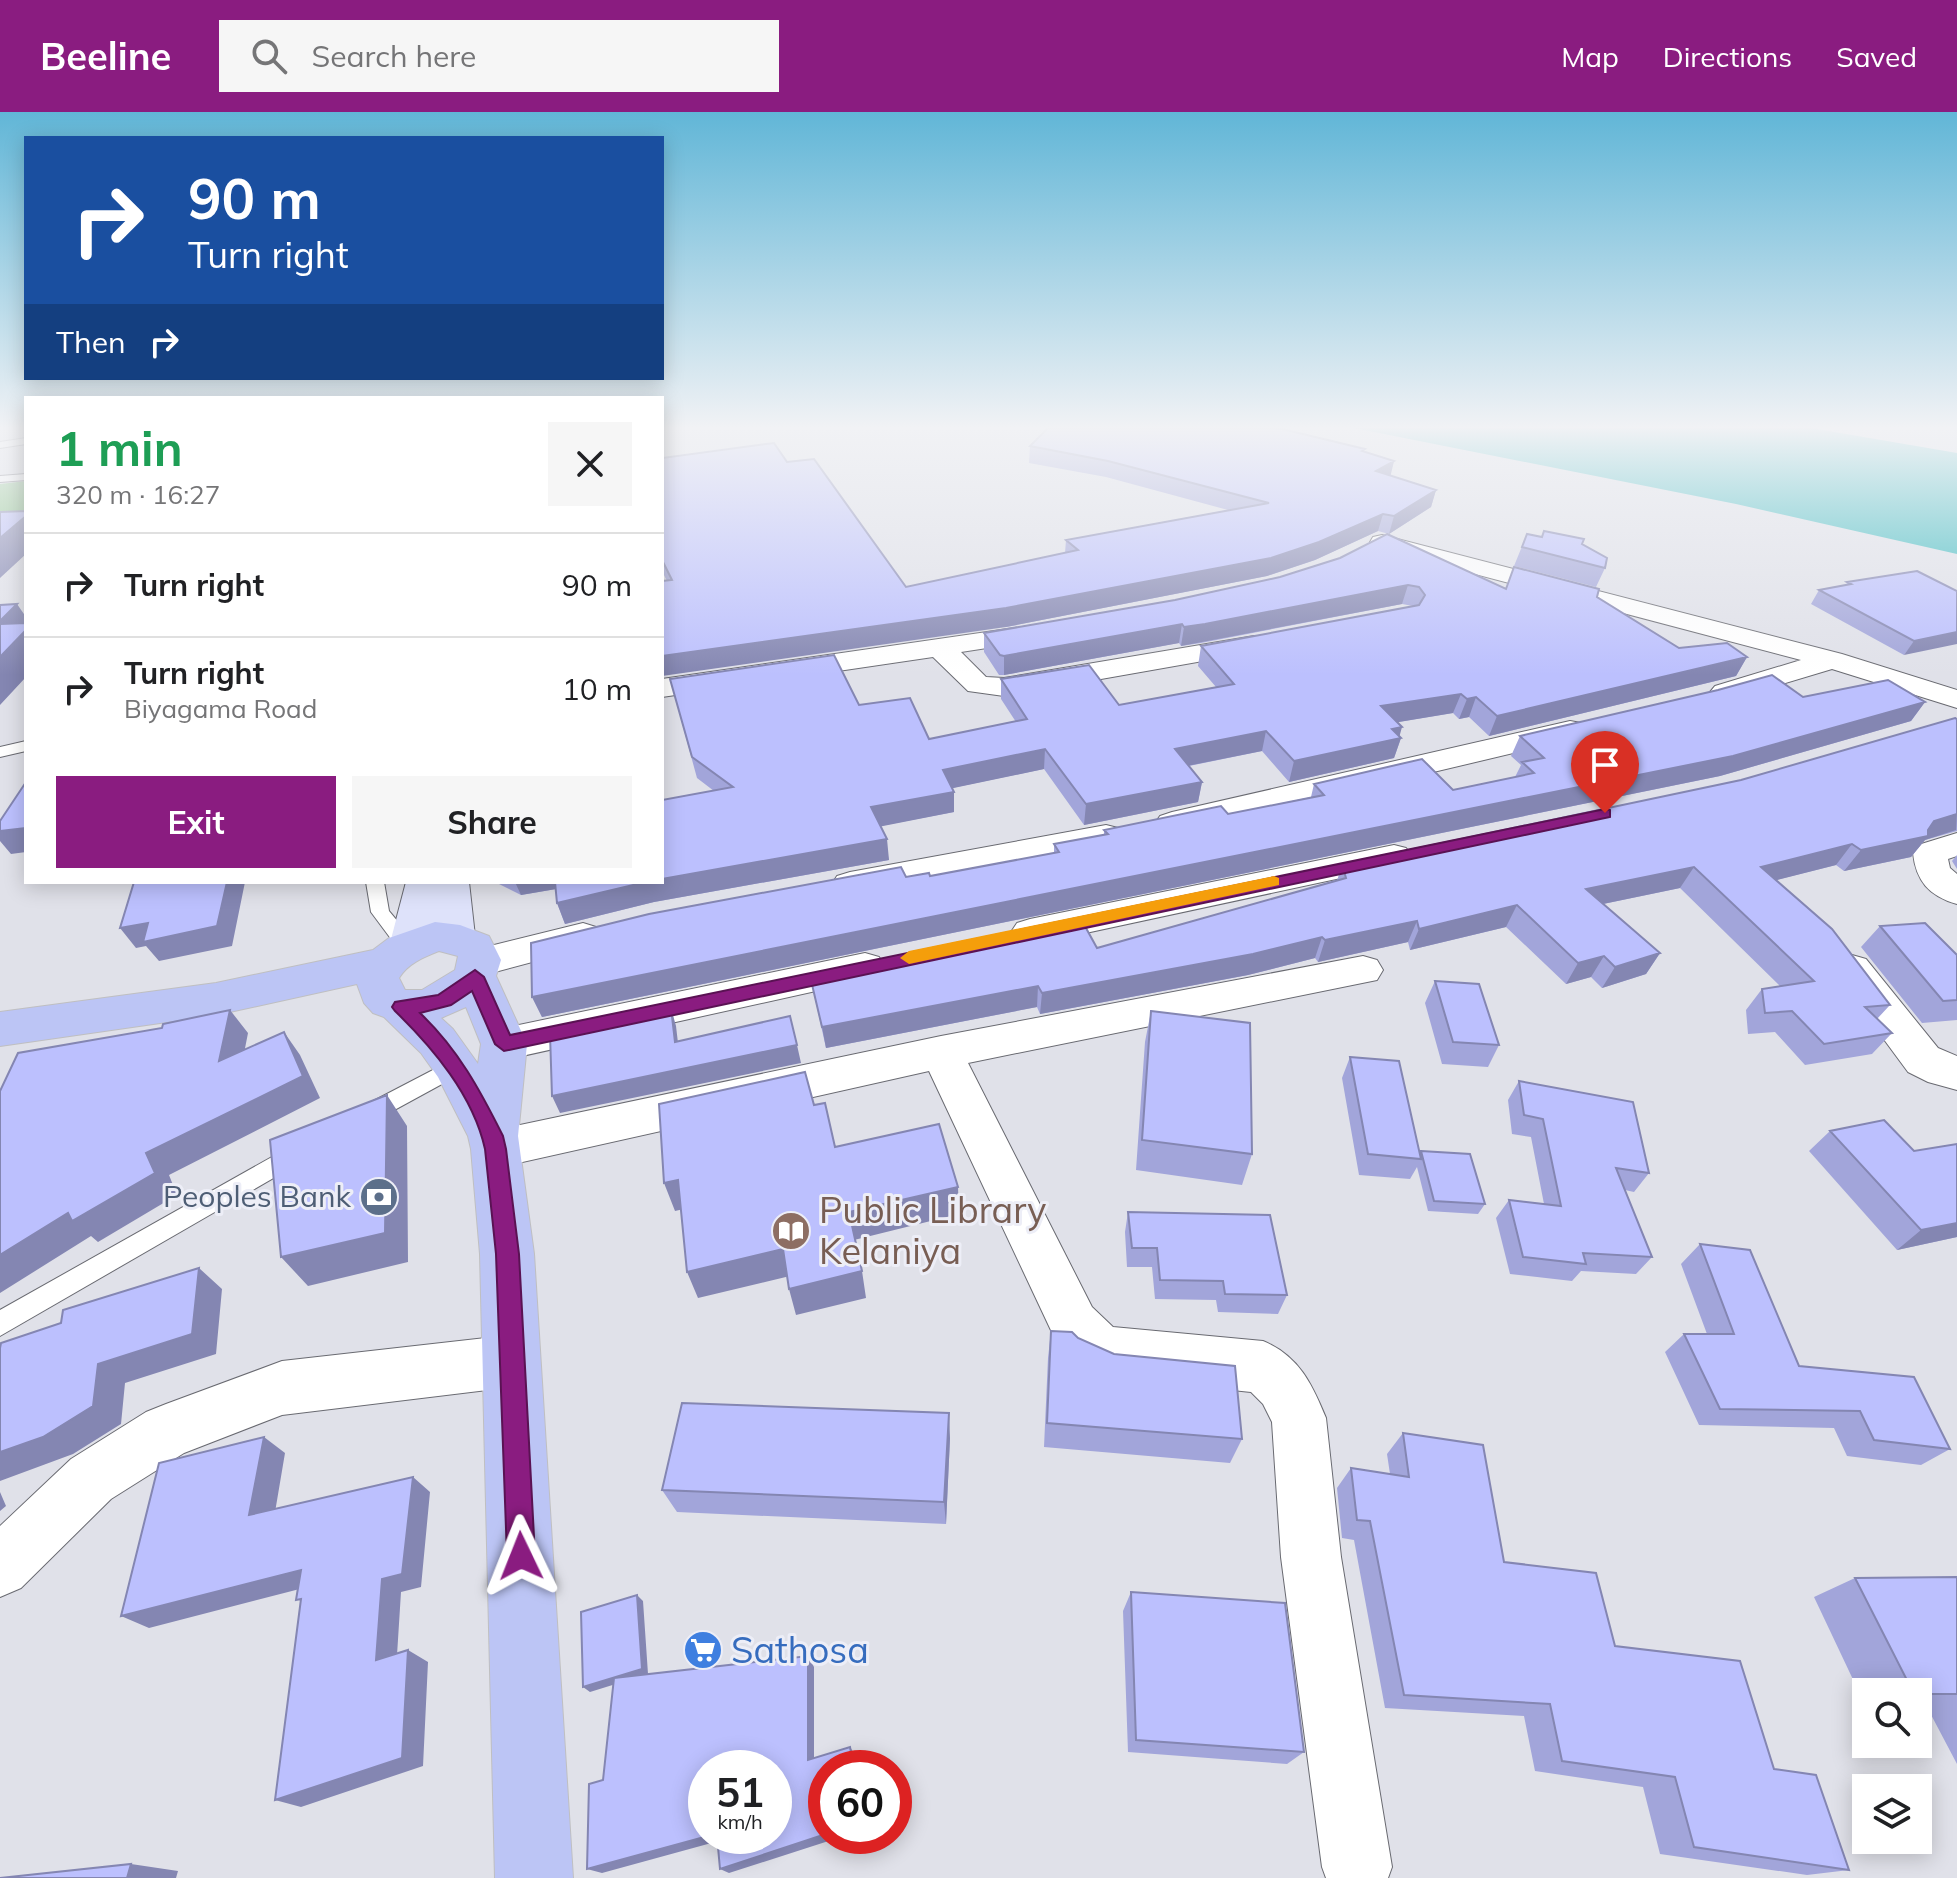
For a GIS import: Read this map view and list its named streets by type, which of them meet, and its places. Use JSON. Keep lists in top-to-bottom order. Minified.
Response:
{"places":{"bank":["Peoples Bank"],"library":["Public Library Kelaniya"],"supermarket":["Sathosa"]},"page":{"header":"Beeline","search":"Search here","nav":["Map","Directions","Saved"],"turn":["90 m","Turn right"],"then":"Then","heading":["1 min","320 m · 16:27"],"list":[{"name":"Turn right","value":"90 m"},{"name":"Turn right","note":"Biyagama Road","value":"10 m"}],"buttons":["Exit","Share"],"speed":"51 km/h","limit":"60"}}
